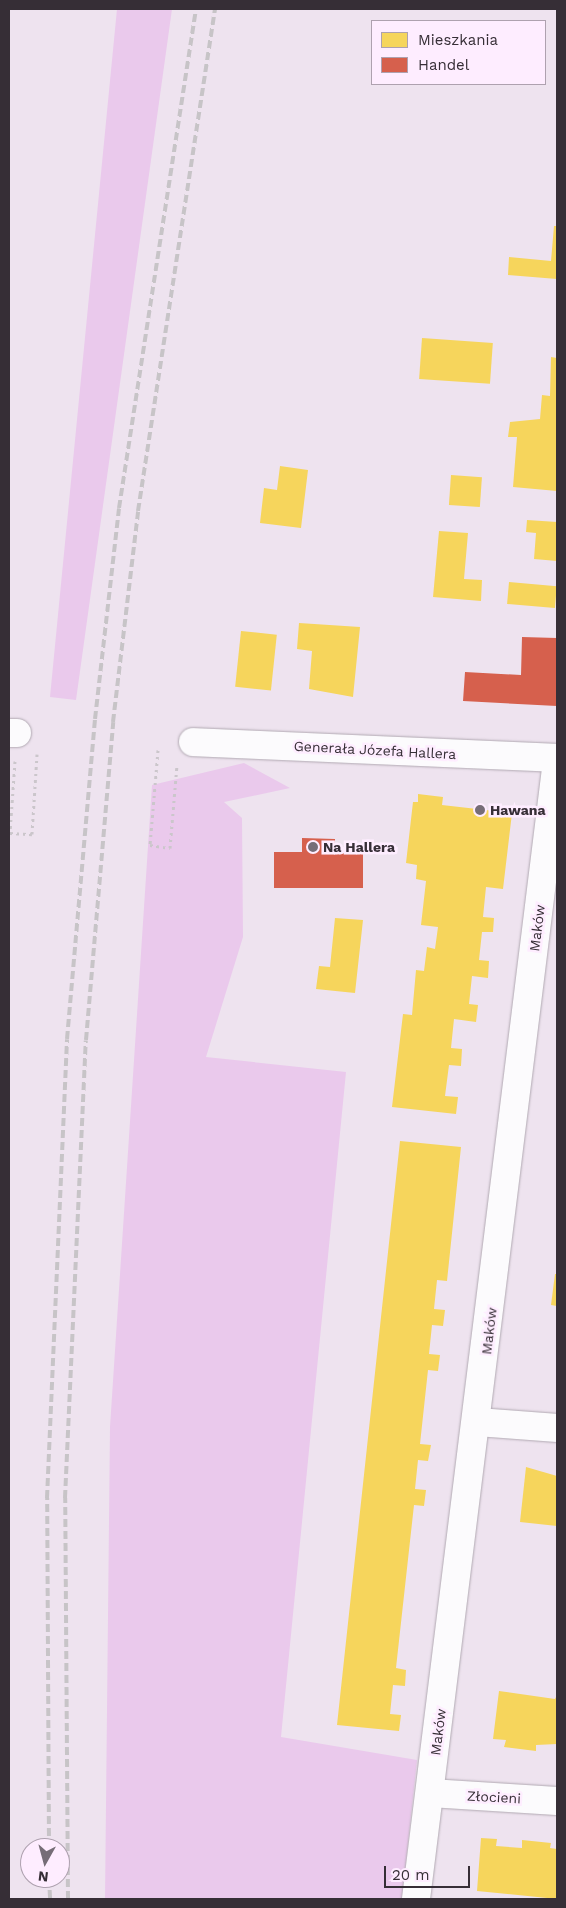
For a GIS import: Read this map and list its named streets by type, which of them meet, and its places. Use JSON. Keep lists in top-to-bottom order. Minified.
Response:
{"streets":{"street":["Generała Józefa Hallera","Maków","Złocieni"]},"crossings":[["Generała Józefa Hallera","Maków"],["Maków","Złocieni"]],"places":["Hawana","Na Hallera"],"legend":["Mieszkania","Handel"],"scale_bar":"20 m","north":"bottom"}
